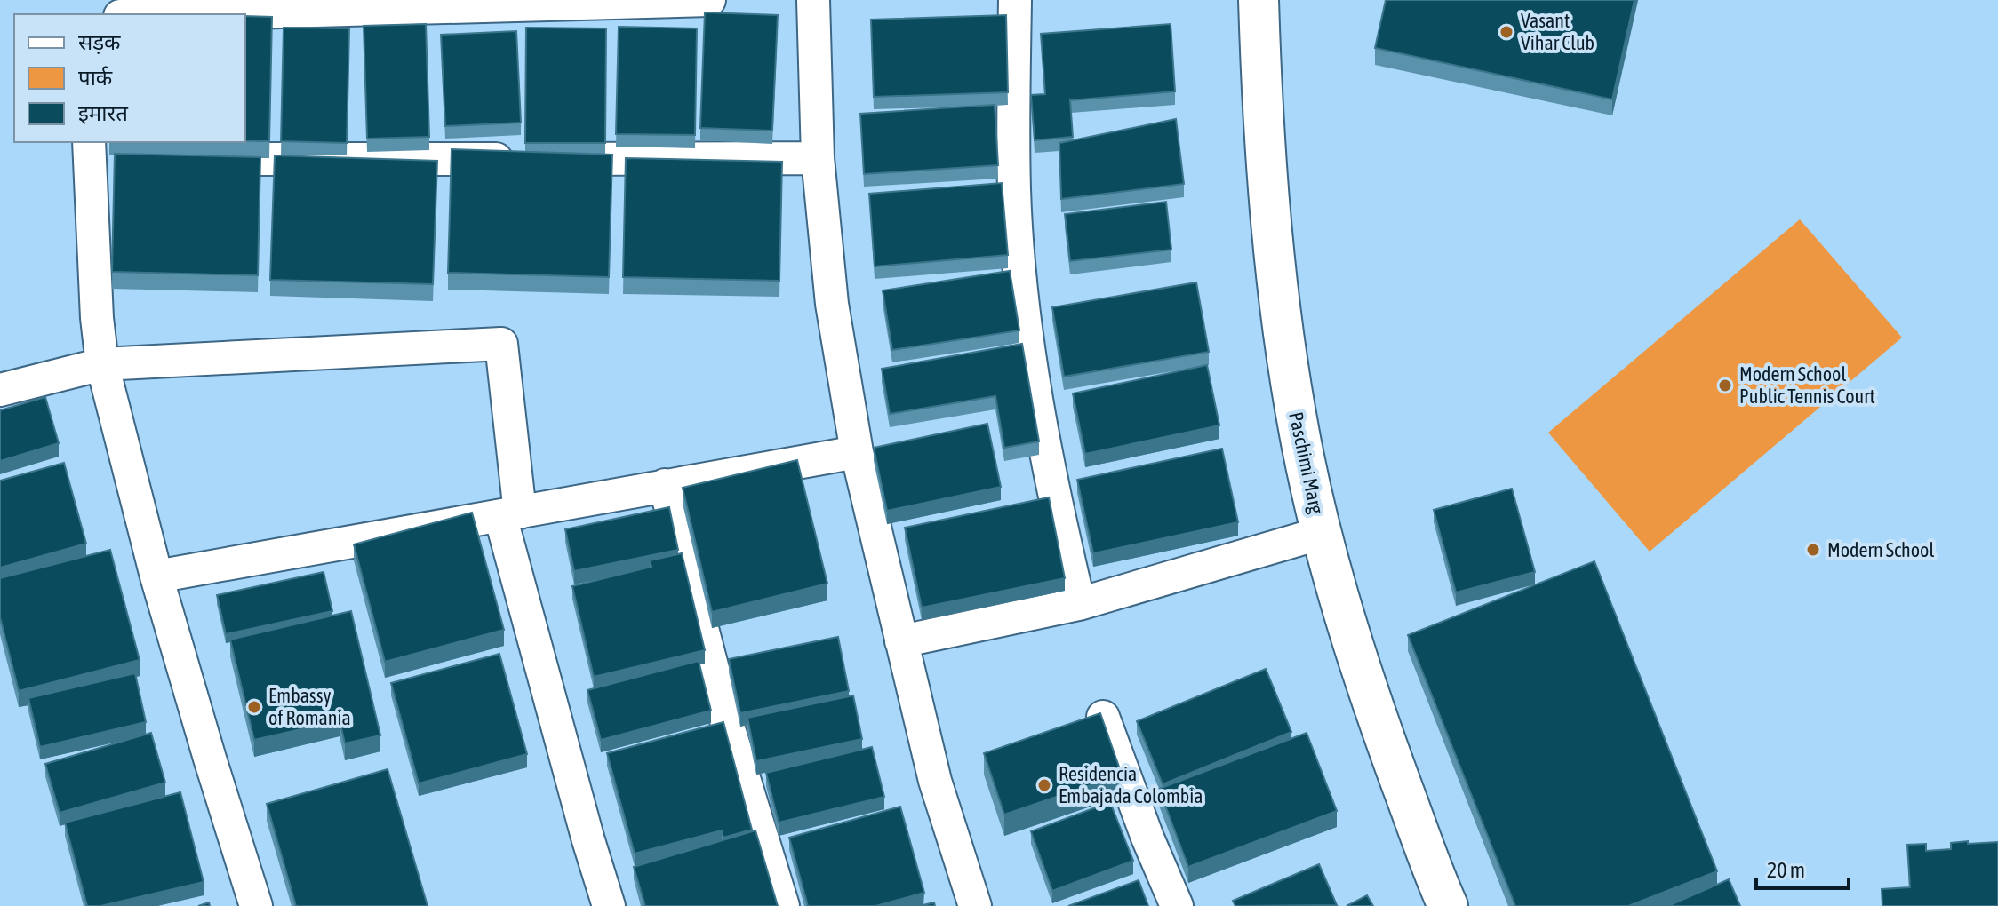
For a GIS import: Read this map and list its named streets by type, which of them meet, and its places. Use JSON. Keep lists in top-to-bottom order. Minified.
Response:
{"streets":{"main road":["Paschimi Marg"]},"places":["Vasant Vihar Club","Modern School Public Tennis Court","Modern School","Embassy of Romania","Residencia Embajada Colombia"],"legend":["सड़क","पार्क","इमारत"],"scale_bar":"20 m"}
